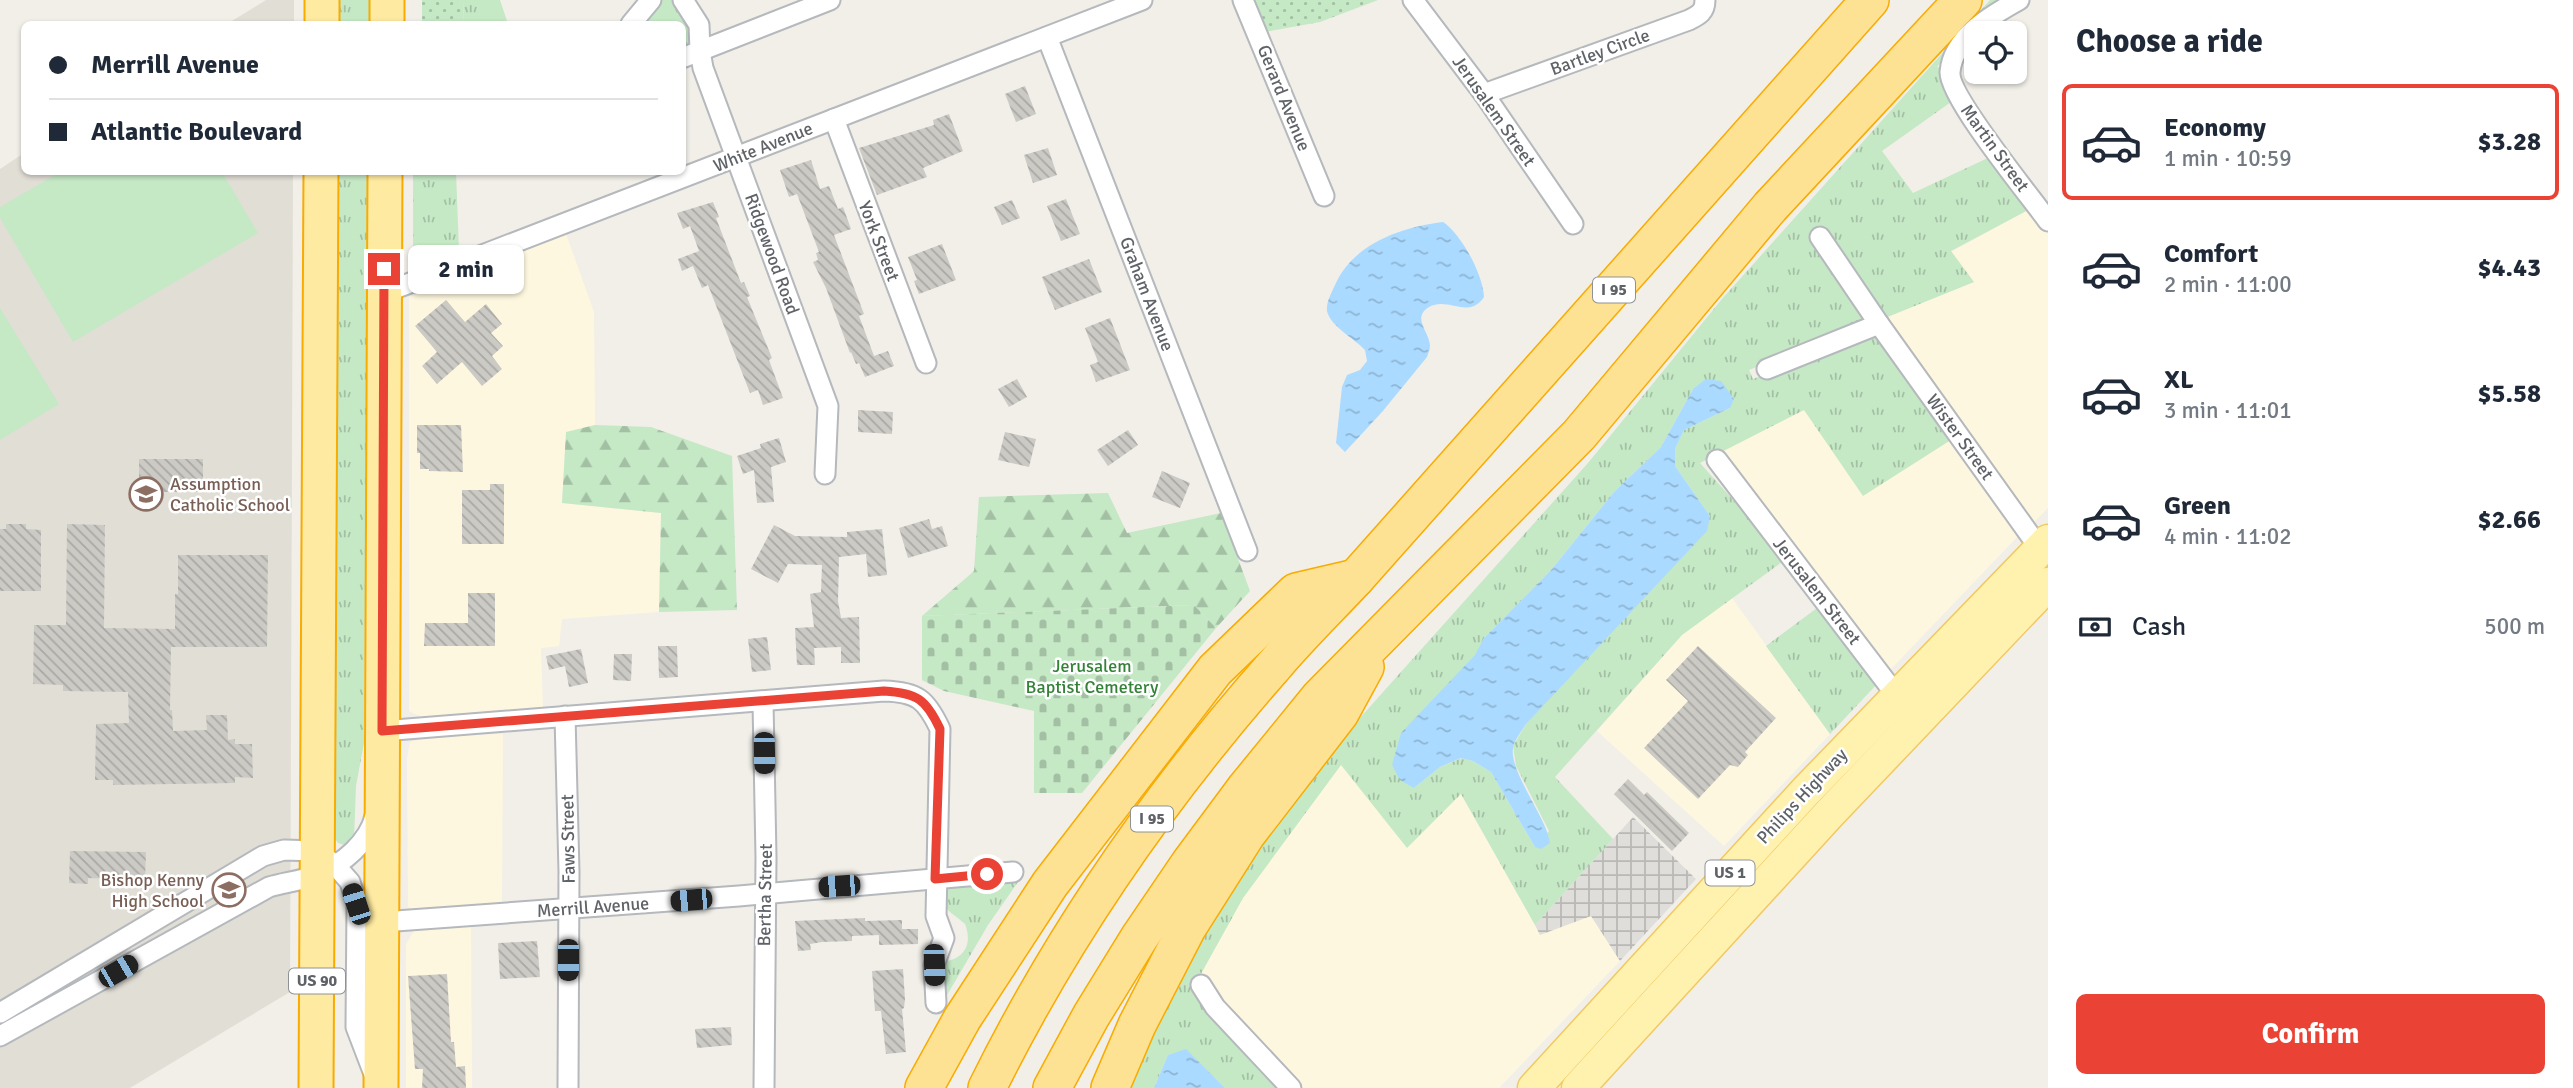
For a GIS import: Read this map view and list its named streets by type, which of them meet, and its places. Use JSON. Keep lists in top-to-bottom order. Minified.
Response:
{"streets":{"highway":["I 95","US 90"],"main road":["Philips Highway","US 1"],"street":["Bartley Circle","Gerard Avenue","Jerusalem Street","White Avenue","Martin Street","York Street","Ridgewood Road","Graham Avenue","Wister Street","Faws Street","Bertha Street","Merrill Avenue"]},"crossings":[["Bartley Circle","Jerusalem Street"],["Jerusalem Street","Philips Highway"],["White Avenue","York Street"],["White Avenue","Ridgewood Road"],["White Avenue","Graham Avenue"],["Wister Street","Philips Highway"],["Faws Street","Merrill Avenue"],["Bertha Street","Merrill Avenue"]],"parks":["Jerusalem Baptist Cemetery"],"places":{"school or university":["Assumption Catholic School","Bishop Kenny High School"]},"page":{"heading":"Choose a ride","banner":["Merrill Avenue","Atlantic Boulevard"],"list":[{"name":"Economy","note":"1 min · 10:59","value":"$3.28"},{"name":"Comfort","note":"2 min · 11:00","value":"$4.43"},{"name":"XL","note":"3 min · 11:01","value":"$5.58"},{"name":"Green","note":"4 min · 11:02","value":"$2.66"}],"bubble":"2 min","pay":["Cash","500 m"],"buttons":"Confirm"}}
